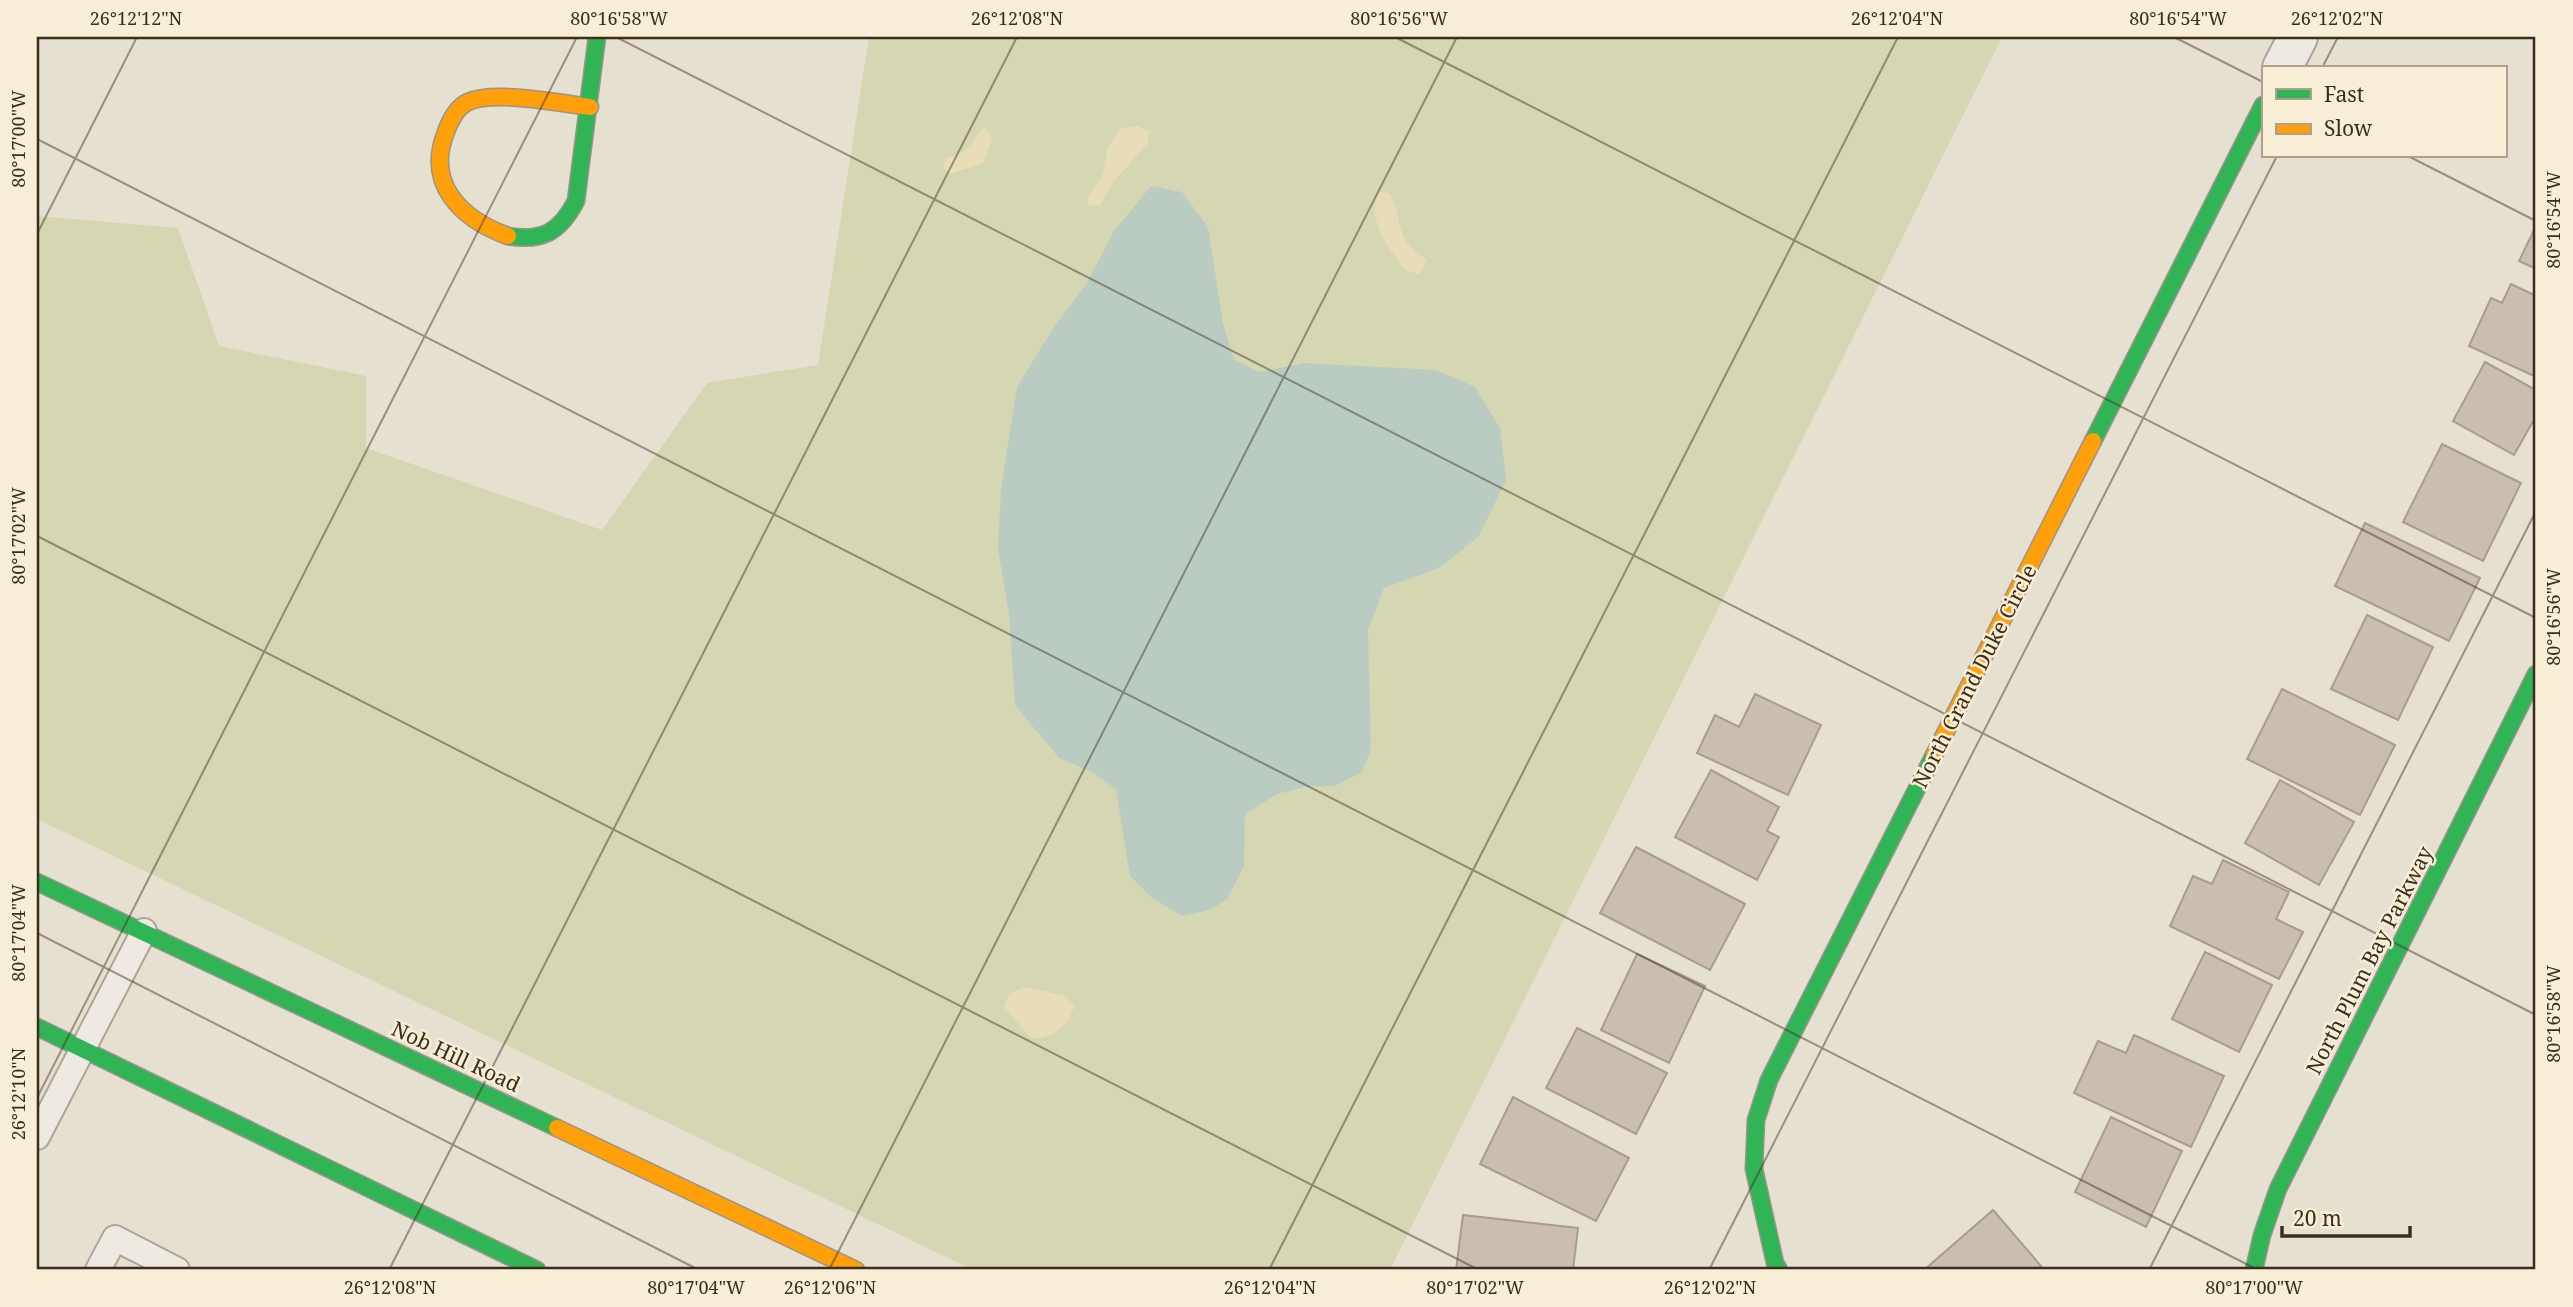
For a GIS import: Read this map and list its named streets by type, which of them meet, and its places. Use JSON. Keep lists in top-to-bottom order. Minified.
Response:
{"streets":{"street":["North Grand Duke Circle","North Plum Bay Parkway","Nob Hill Road"]},"legend":["Fast","Slow"],"scale_bar":"20 m","coordinates":["26°12'12\"N","80°16'58\"W","26°12'08\"N","80°16'56\"W","26°12'04\"N","80°16'54\"W","26°12'02\"N","80°17'00\"W","80°17'02\"W","80°17'04\"W","26°12'10\"N","26°12'06\"N"]}
